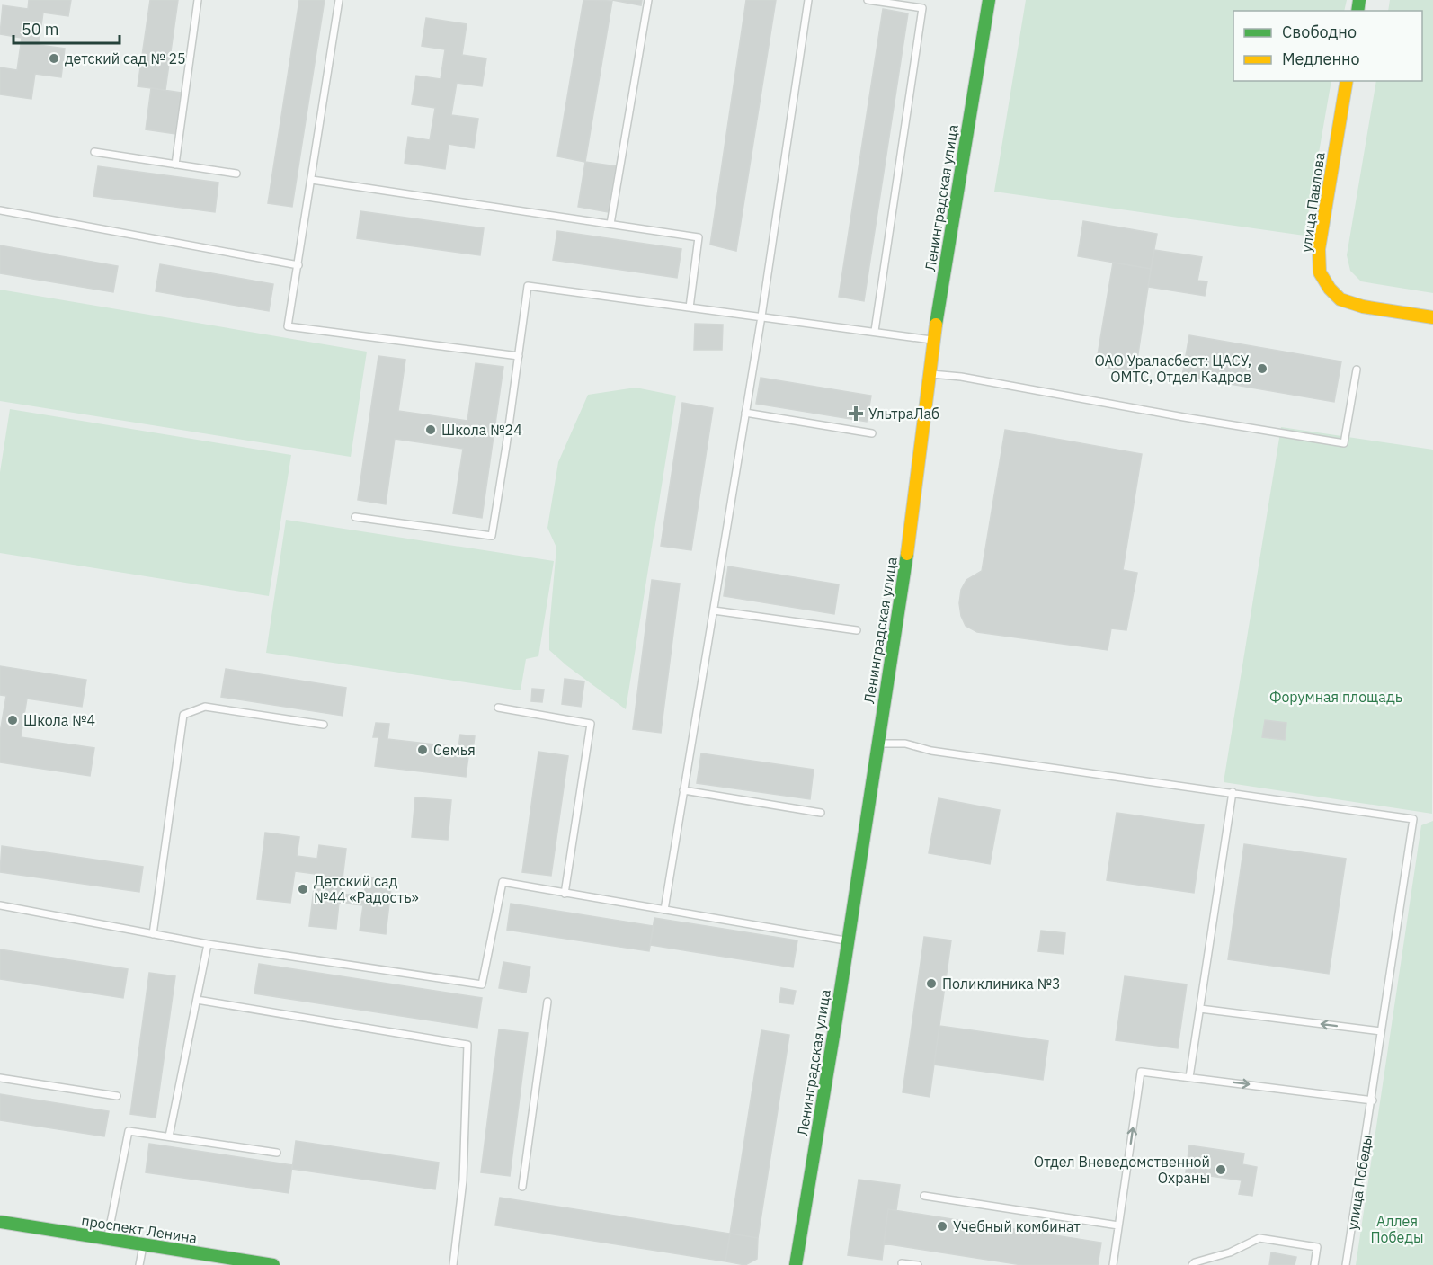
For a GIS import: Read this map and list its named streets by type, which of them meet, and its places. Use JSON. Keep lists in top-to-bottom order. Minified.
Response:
{"streets":{"street":["Ленинградская улица","улица Павлова","проспект Ленина"],"lane":["улица Победы"]},"parks":["Форумная площадь","Аллея Победы"],"places":{"other":["детский сад № 25","ОАО Ураласбест: ЦАСУ, ОМТС, Отдел Кадров","Школа №24","Школа №4","Семья","Детский сад №44 «Радость»","Поликлиника №3","Отдел Вневедомственной Охраны","Учебный комбинат"],"health":["УльтраЛаб"]},"legend":["Свободно","Медленно"],"scale_bar":"50 m"}
